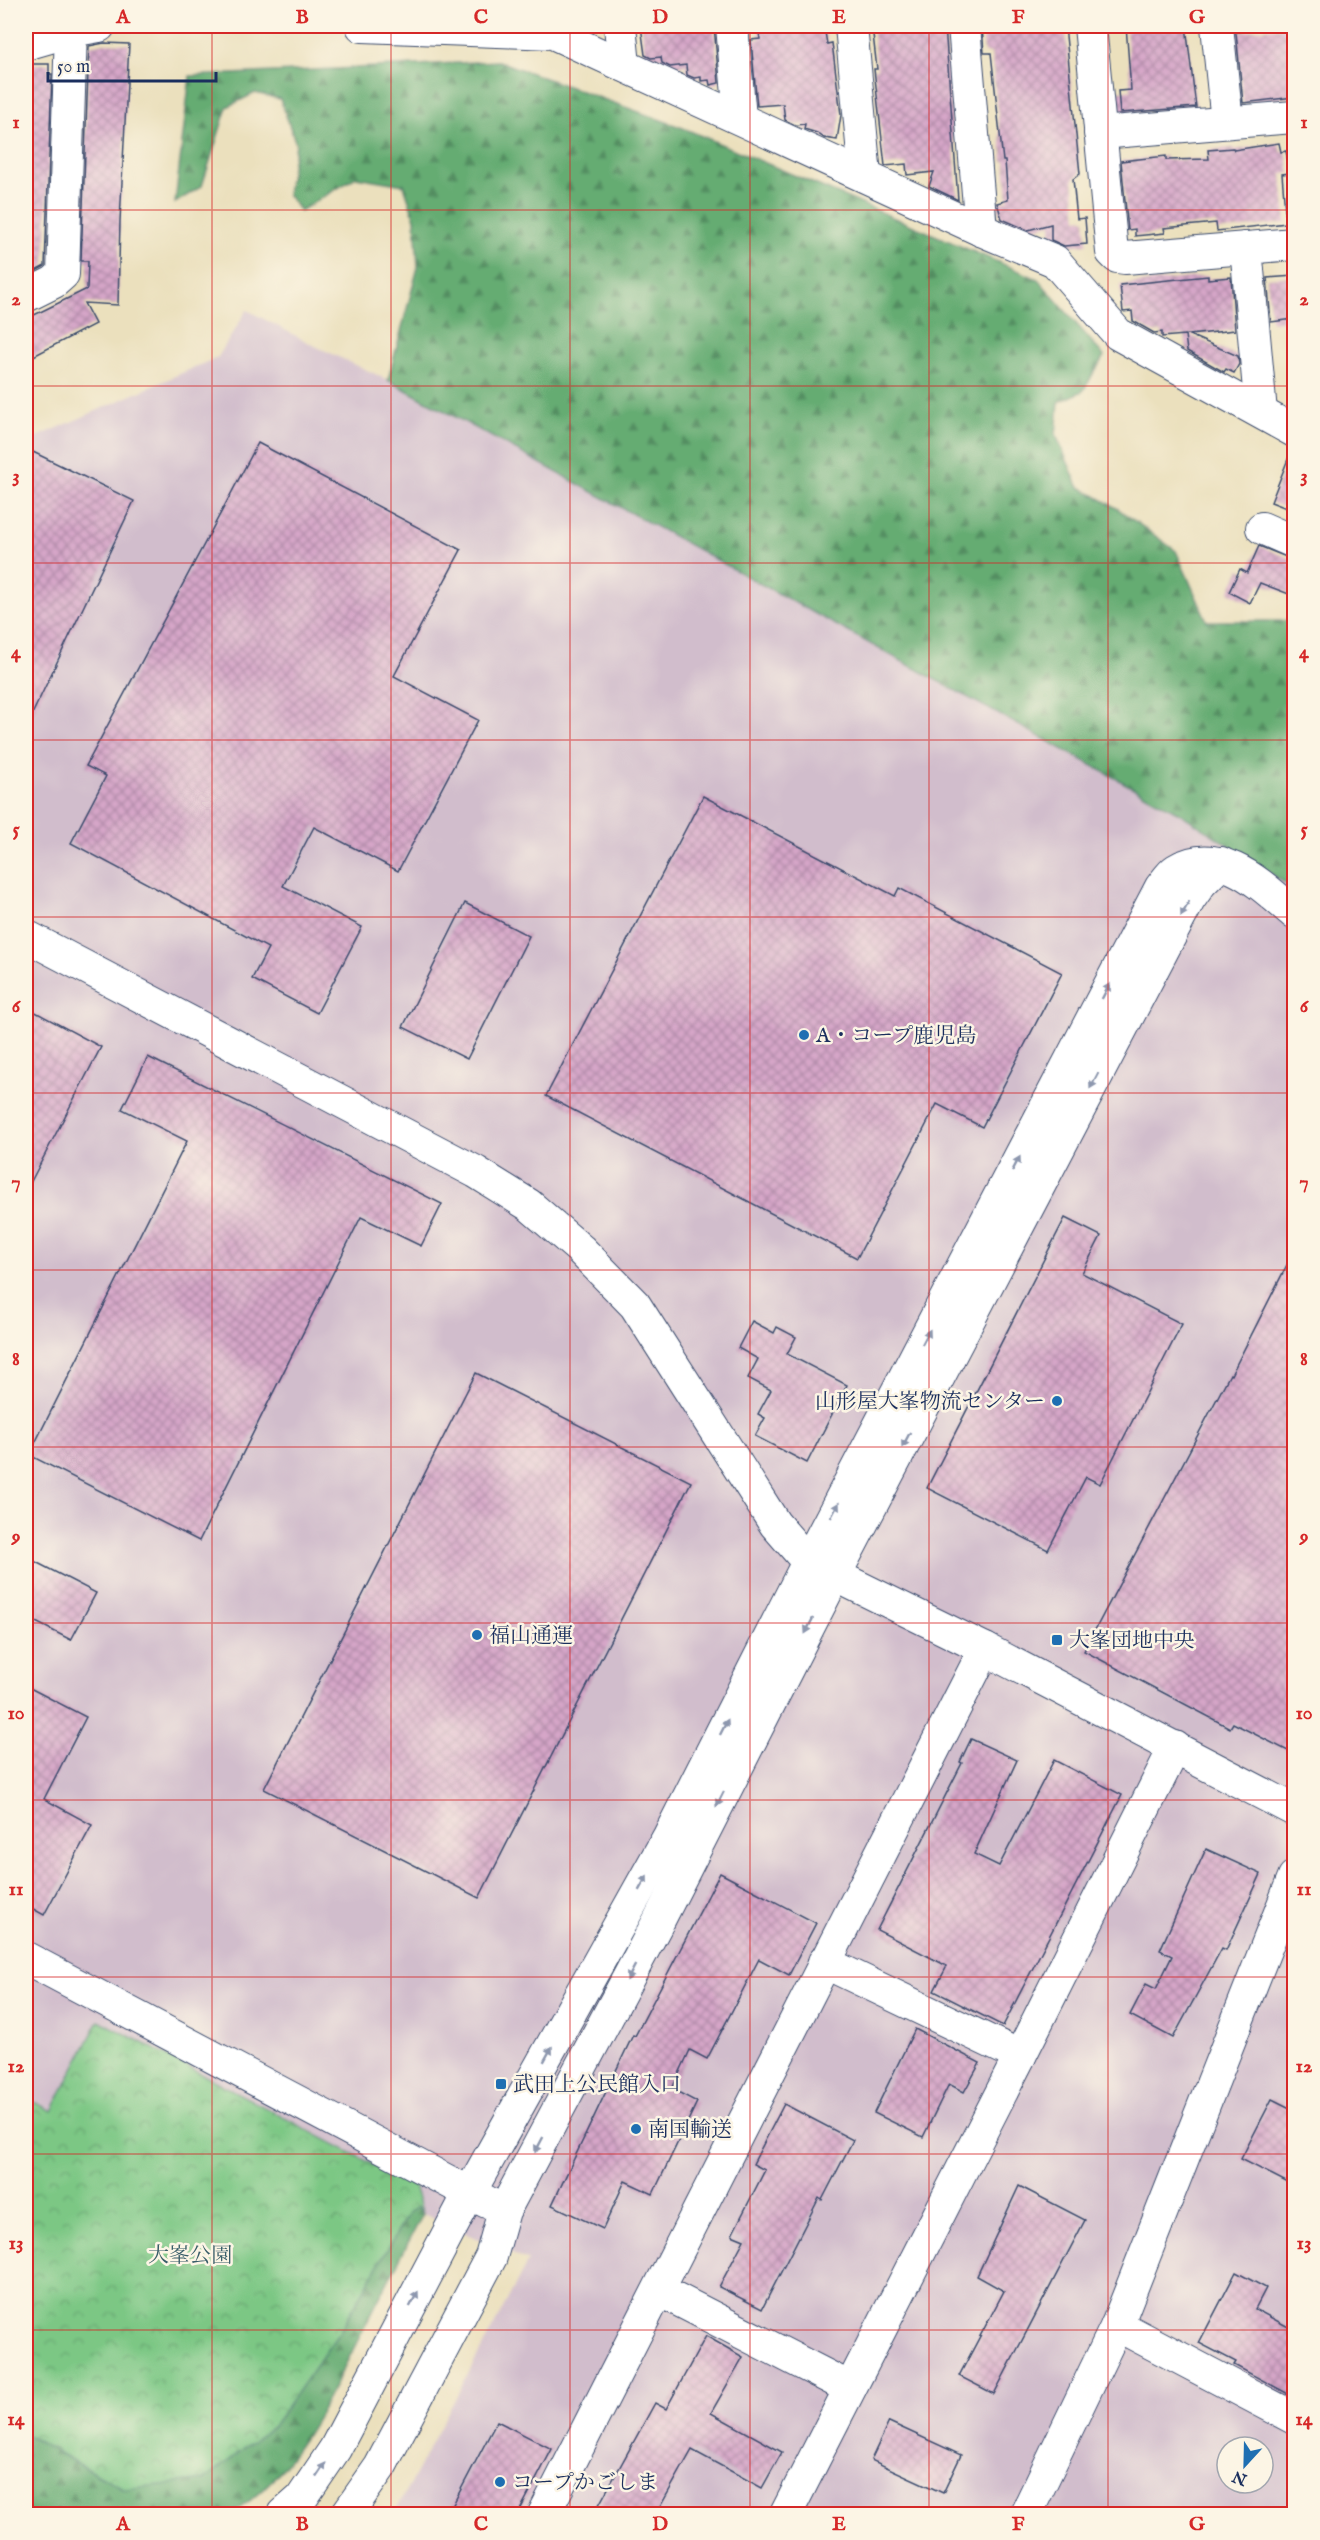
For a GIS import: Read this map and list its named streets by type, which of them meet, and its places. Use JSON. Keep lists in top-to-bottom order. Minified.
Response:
{"parks":["大峯公園"],"places":{"other":["A・コープ鹿児島","山形屋大峯物流センター","福山通運","南国輸送","コープかごしま"],"transit":["大峯団地中央","武田上公民館入口"]},"scale_bar":"50 m","north":"bottom","grid":{"columns":["A","B","C","D","E","F","G"],"rows":["1","2","3","4","5","6","7","8","9","10","11","12","13","14"]}}
